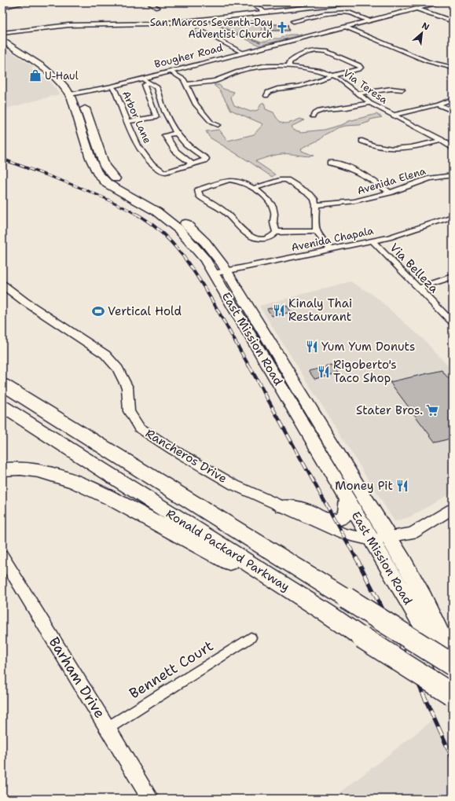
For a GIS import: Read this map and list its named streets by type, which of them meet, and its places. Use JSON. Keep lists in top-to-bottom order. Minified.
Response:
{"streets":{"highway":["Ronald Packard Parkway"],"main road":["East Mission Road"],"street":["Bougher Road","Via Teresa","Arbor Lane","Avenida Elena","Avenida Chapala","Via Belleza","Rancheros Drive","Bennett Court","Barham Drive"]},"crossings":[["Bougher Road","Arbor Lane"],["Bougher Road","East Mission Road"],["Avenida Chapala","Via Belleza"],["Avenida Chapala","East Mission Road"],["East Mission Road","Rancheros Drive"],["Bennett Court","Barham Drive"]],"places":{"church":["San Marcos Seventh-Day Adventist Church"],"shop":["U-Haul"],"restaurant":["Kinaly Thai Restaurant","Yum Yum Donuts","Rigoberto's Taco Shop","Money Pit"],"sports":["Vertical Hold"],"supermarket":["Stater Bros."]},"north":"top right"}
